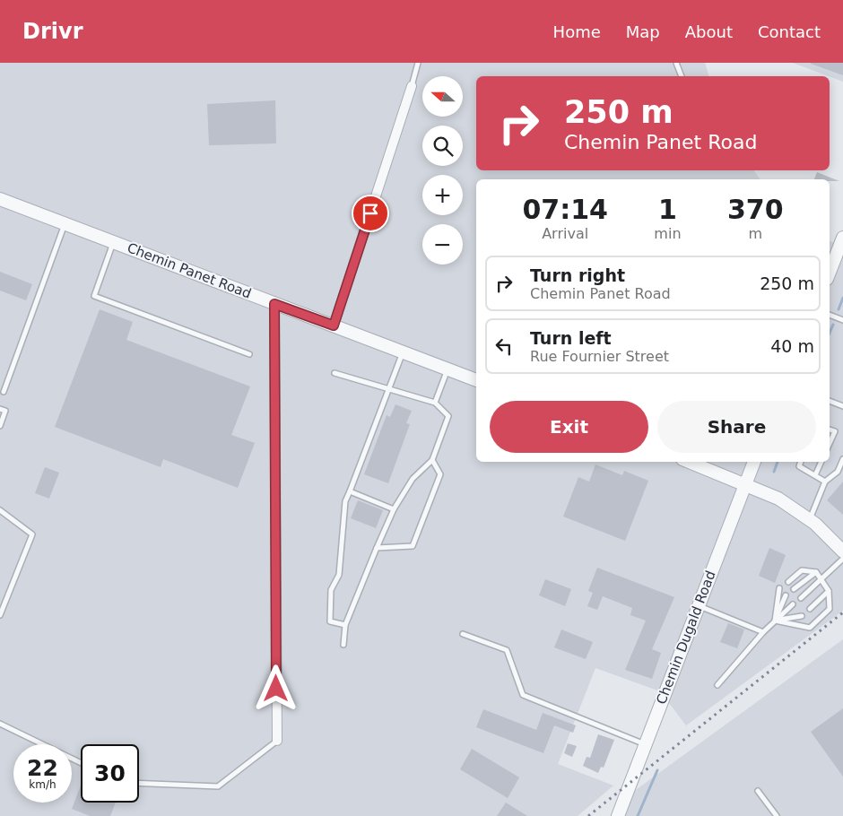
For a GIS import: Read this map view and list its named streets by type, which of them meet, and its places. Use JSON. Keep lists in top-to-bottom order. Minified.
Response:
{"streets":{"street":["Chemin Panet Road","Chemin Dugald Road"]},"north":"left","page":{"header":"Drivr","nav":["Home","Map","About","Contact"],"map_buttons":["+","−"],"turn":["250 m","Chemin Panet Road"],"eta":["07:14","Arrival","1","min","370","m"],"list":[{"name":"Turn right","note":"Chemin Panet Road","value":"250 m"},{"name":"Turn left","note":"Rue Fournier Street","value":"40 m"}],"buttons":["Exit","Share"],"speed":"22 km/h","limit":"30"}}
